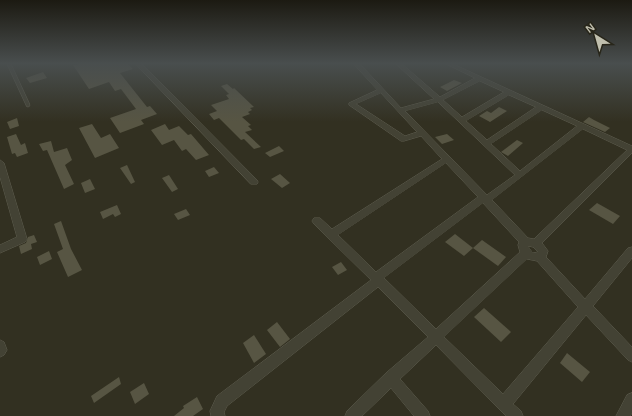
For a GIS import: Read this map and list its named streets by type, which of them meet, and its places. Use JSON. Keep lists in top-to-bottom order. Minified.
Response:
{"north":"top left"}
